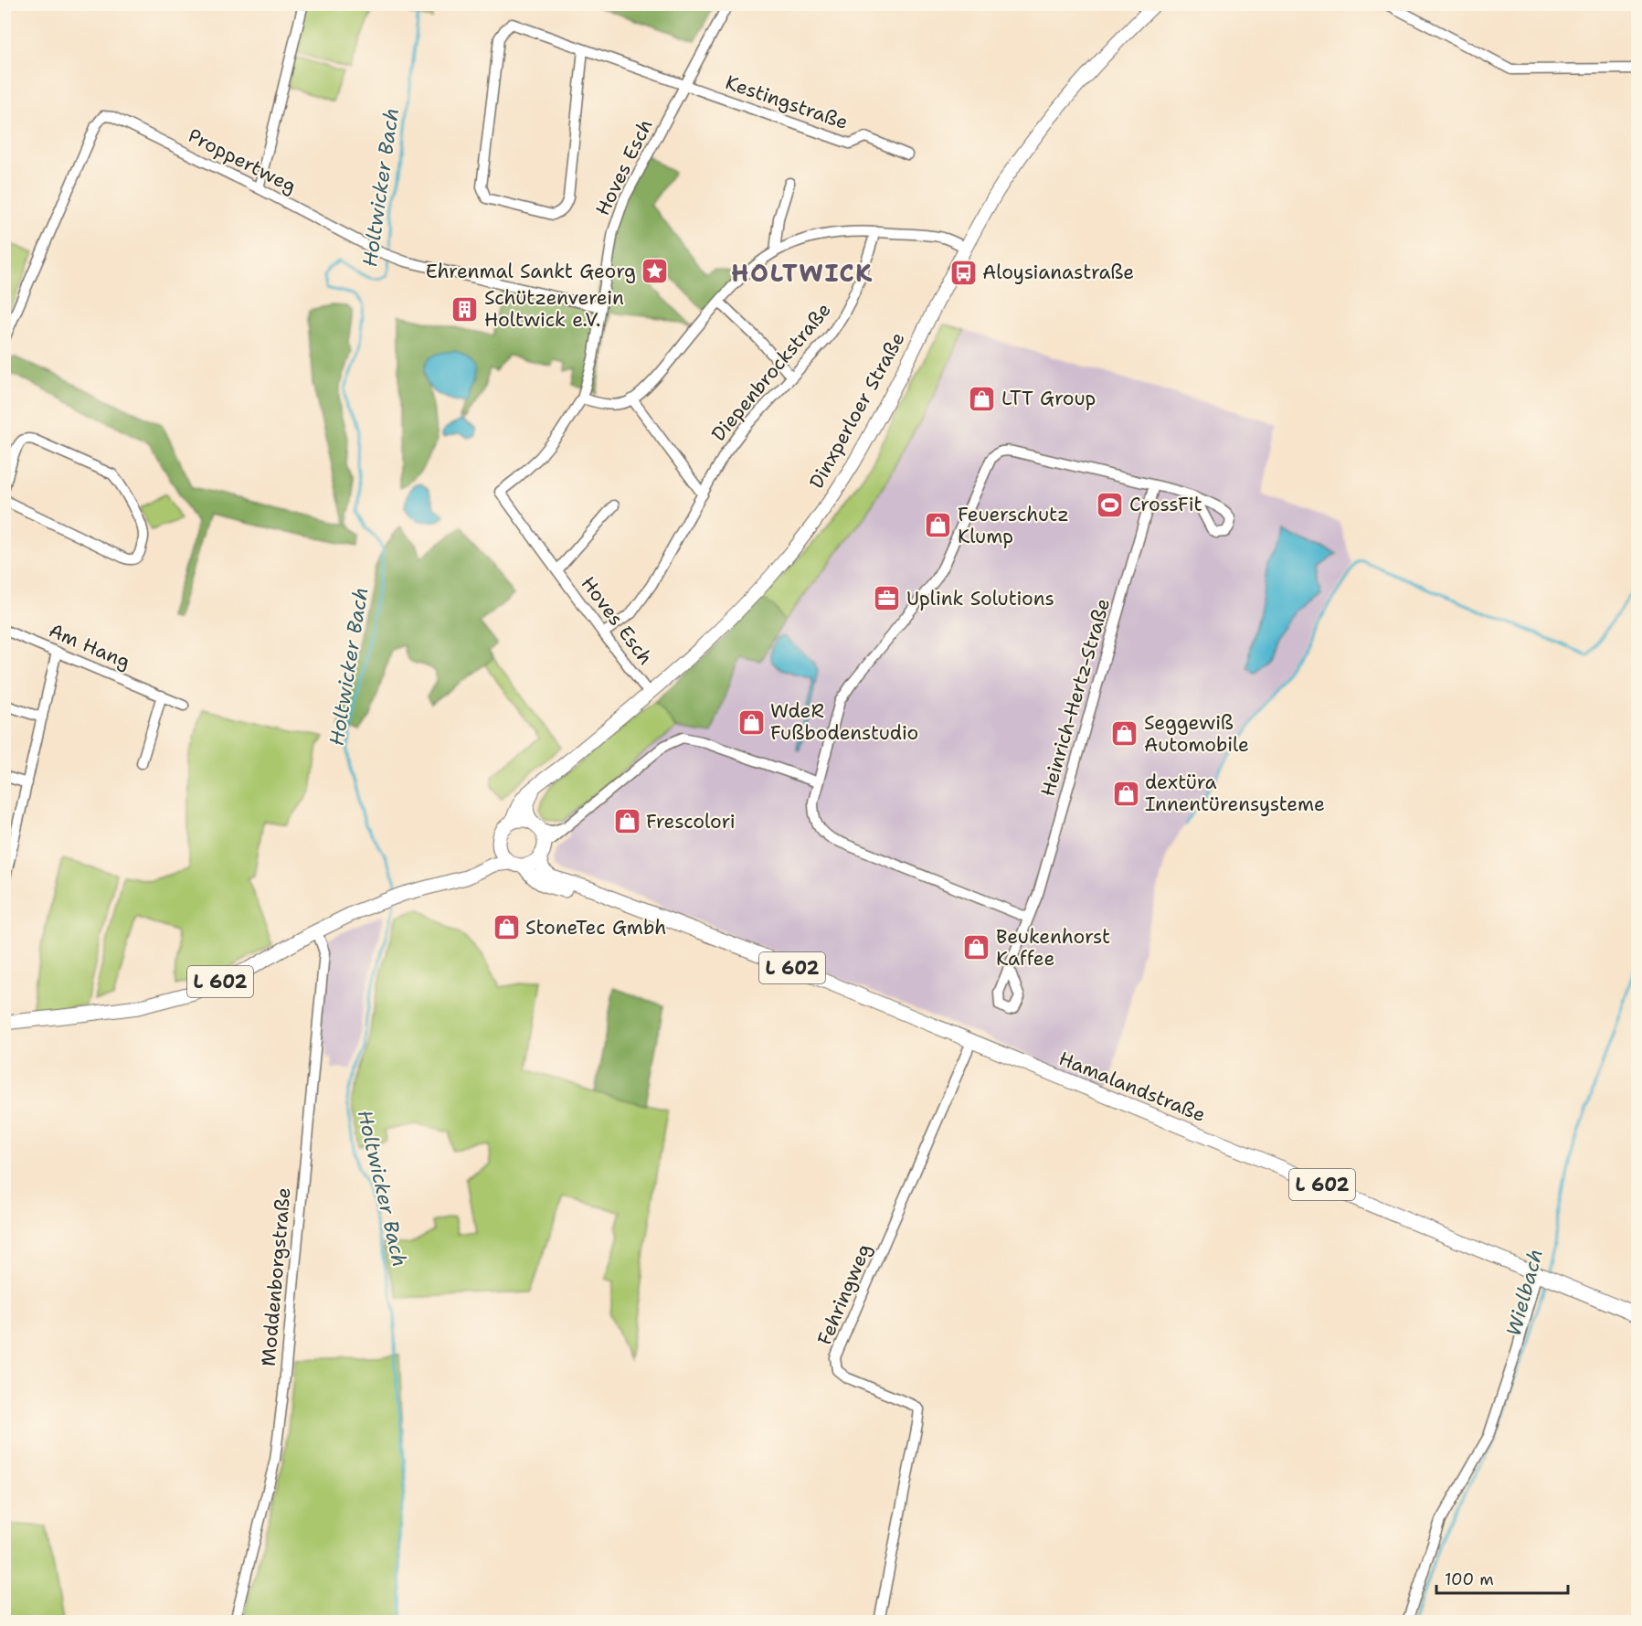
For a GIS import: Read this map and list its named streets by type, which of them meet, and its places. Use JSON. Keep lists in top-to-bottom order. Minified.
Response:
{"streets":{"main road":["Dinxperloer Straße","L 602","Hamalandstraße"],"street":["Kestingstraße","Proppertweg","Hoves Esch","Diepenbrockstraße","Am Hang","Heinrich-Hertz-Straße","Moddenborgstraße","Fehringweg"]},"crossings":[["Kestingstraße","Hoves Esch"],["Proppertweg","Hoves Esch"],["Hoves Esch","Diepenbrockstraße"],["Hoves Esch","Dinxperloer Straße"],["Dinxperloer Straße","L 602"],["Dinxperloer Straße","Hamalandstraße"],["L 602","Hamalandstraße"],["L 602","Moddenborgstraße"],["Hamalandstraße","Fehringweg"]],"districts":["HOLTWICK"],"water":["Holtwicker Bach","Wielbach"],"places":{"place":["Ehrenmal Sankt Georg"],"bus stop":["Aloysianastraße"],"building":["Schützenverein Holtwick e.V."],"shop":["LTT Group","Feuerschutz Klump","WdeR Fußbodenstudio","Seggewiß Automobile","dextüra Innentürensysteme","Frescolori","StoneTec Gmbh","Beukenhorst Kaffee"],"sports":["CrossFit"],"office":["Uplink Solutions"]},"scale_bar":"100 m"}
